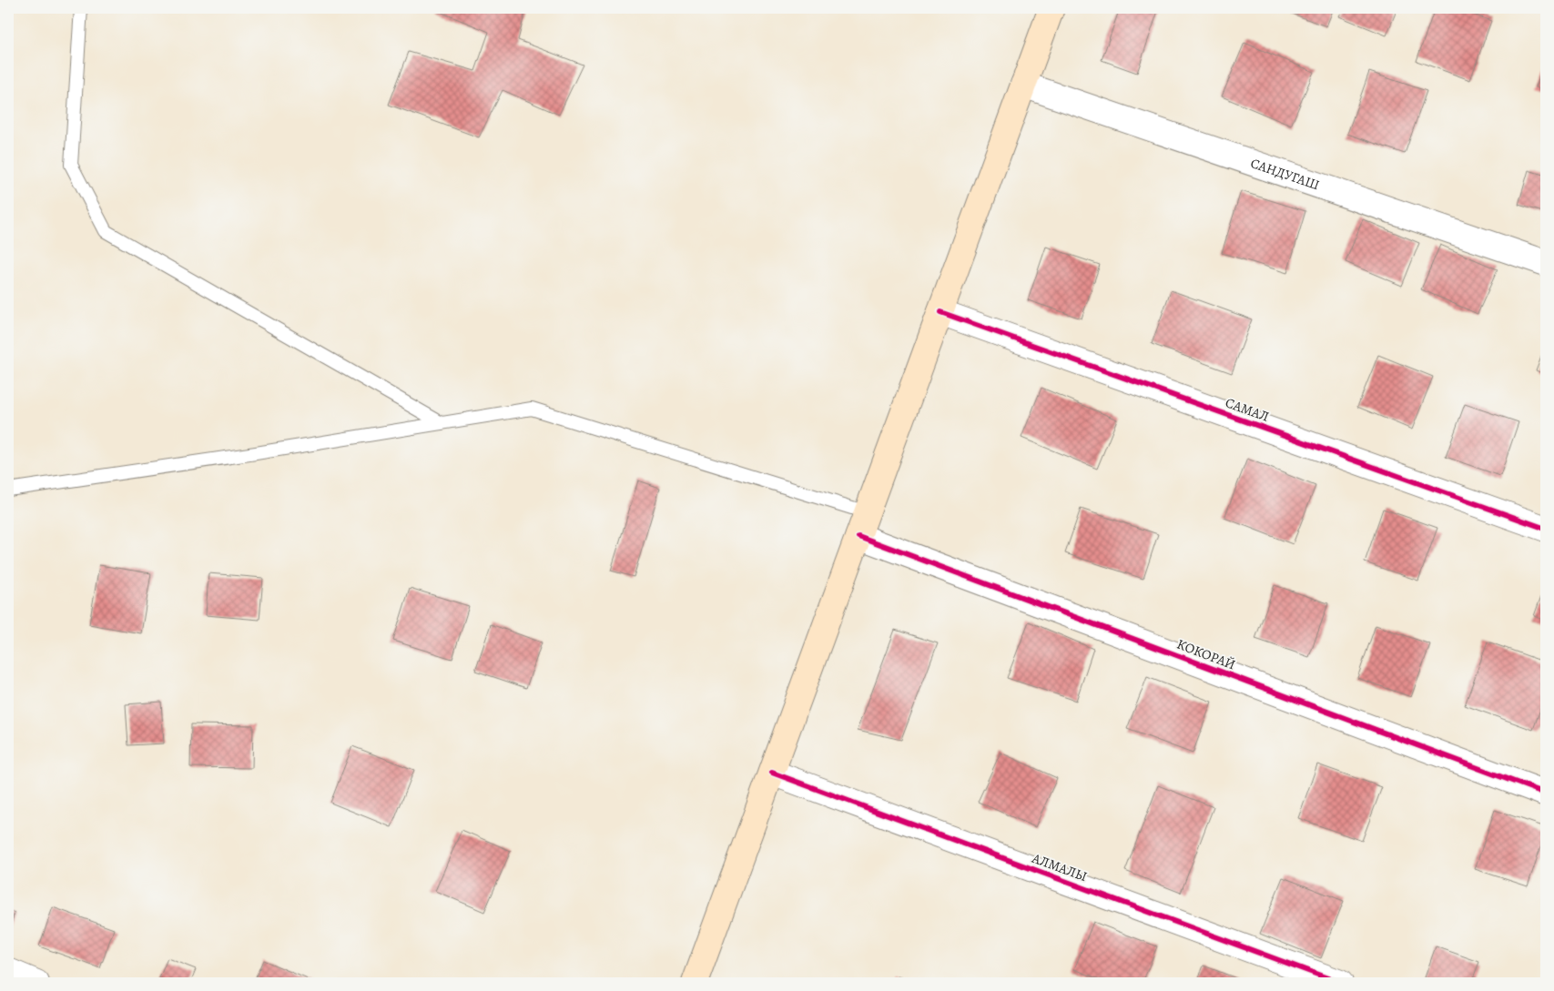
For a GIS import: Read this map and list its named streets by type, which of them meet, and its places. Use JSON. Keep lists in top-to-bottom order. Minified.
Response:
{"streets":{"street":["САНДУГАШ","САМАЛ","КОКОРАЙ","АЛМАЛЫ"]}}
